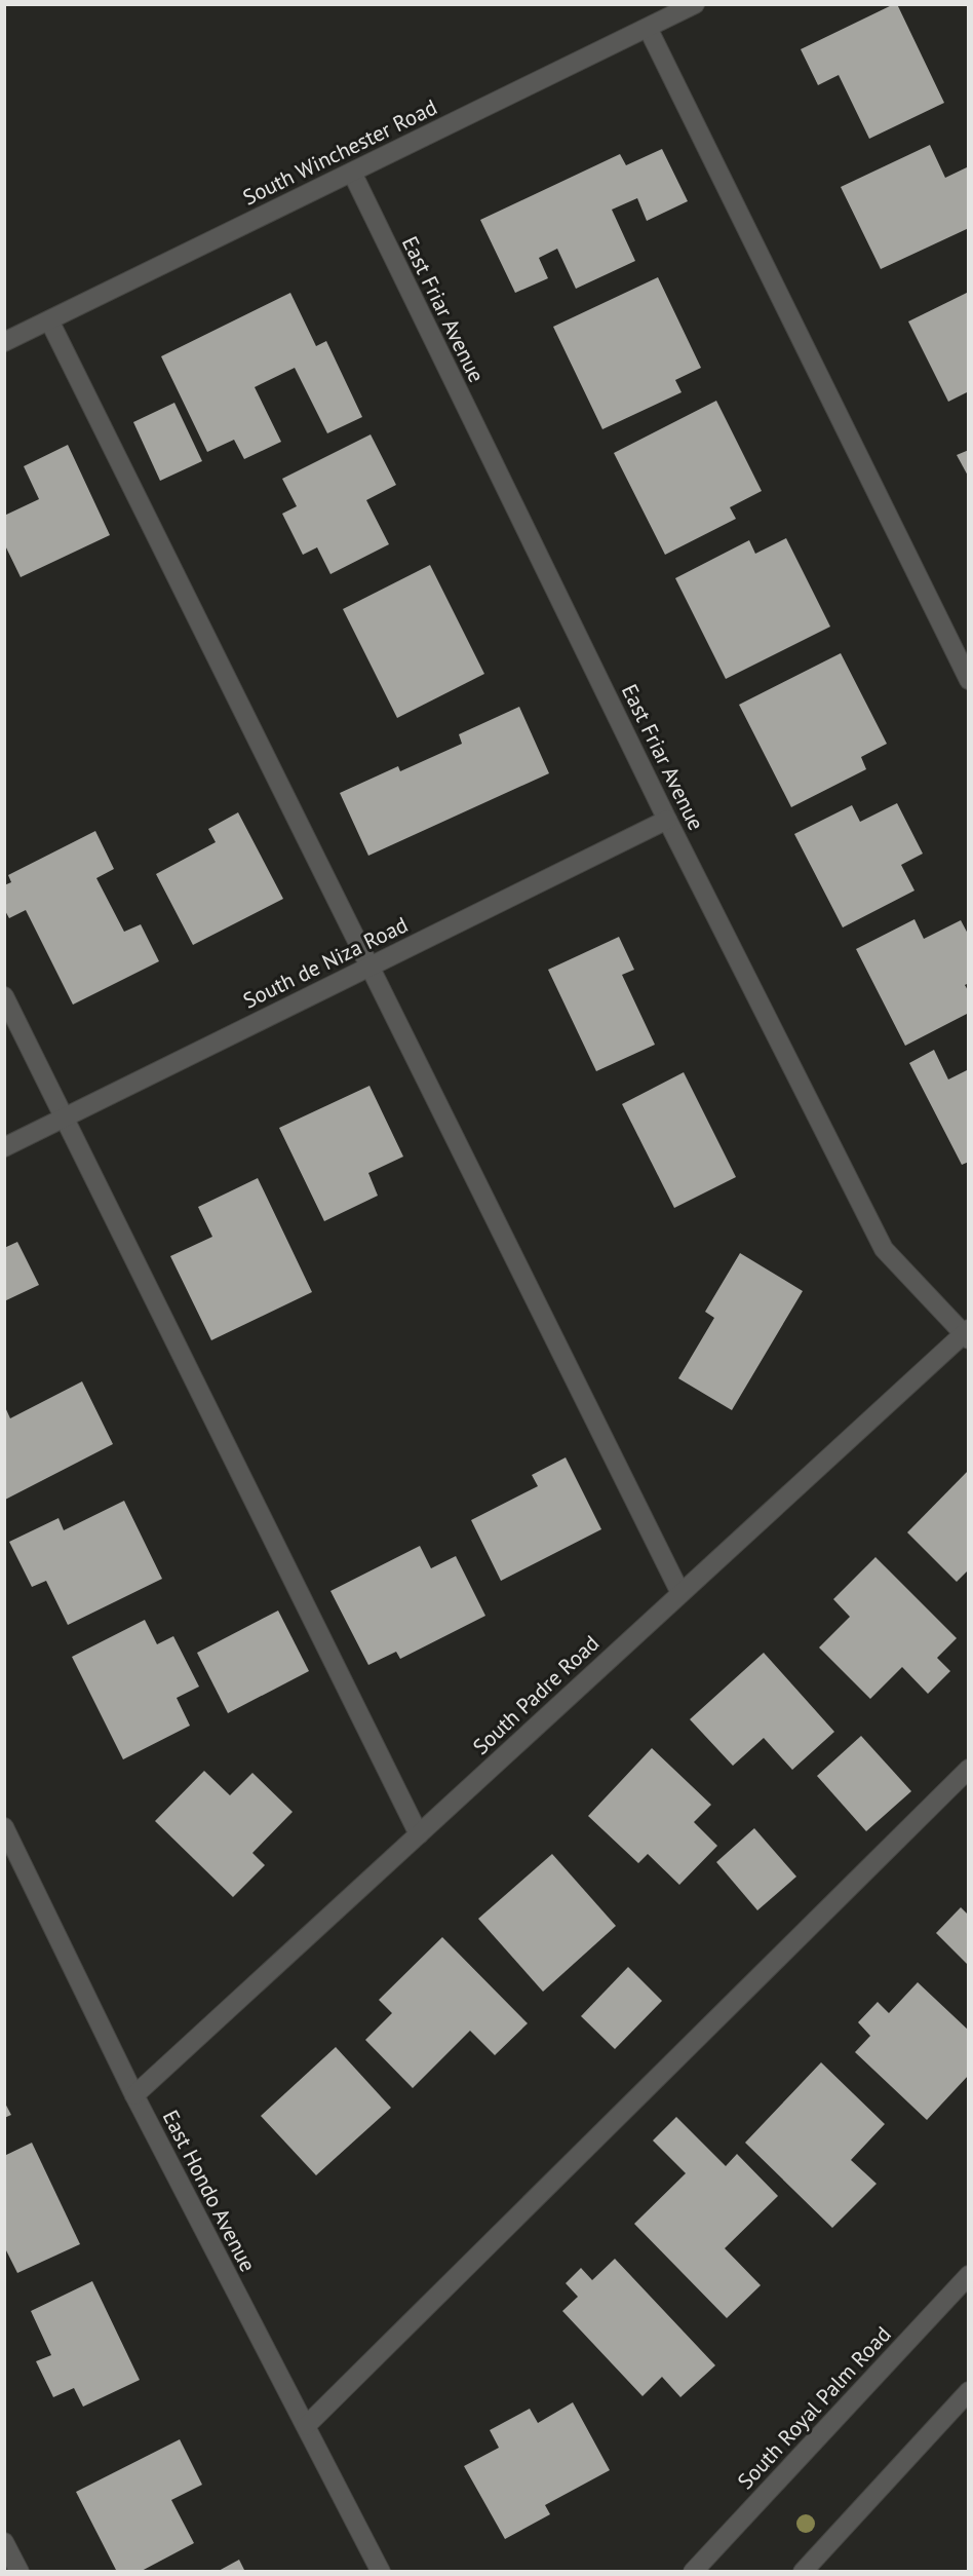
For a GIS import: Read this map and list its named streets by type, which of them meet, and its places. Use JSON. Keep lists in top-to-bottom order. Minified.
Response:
{"streets":{"street":["South Winchester Road","East Friar Avenue","South de Niza Road","South Padre Road","East Hondo Avenue","South Royal Palm Road"]},"crossings":[["South Winchester Road","East Friar Avenue"],["East Friar Avenue","South de Niza Road"],["East Friar Avenue","South Padre Road"],["South Padre Road","East Hondo Avenue"]]}
